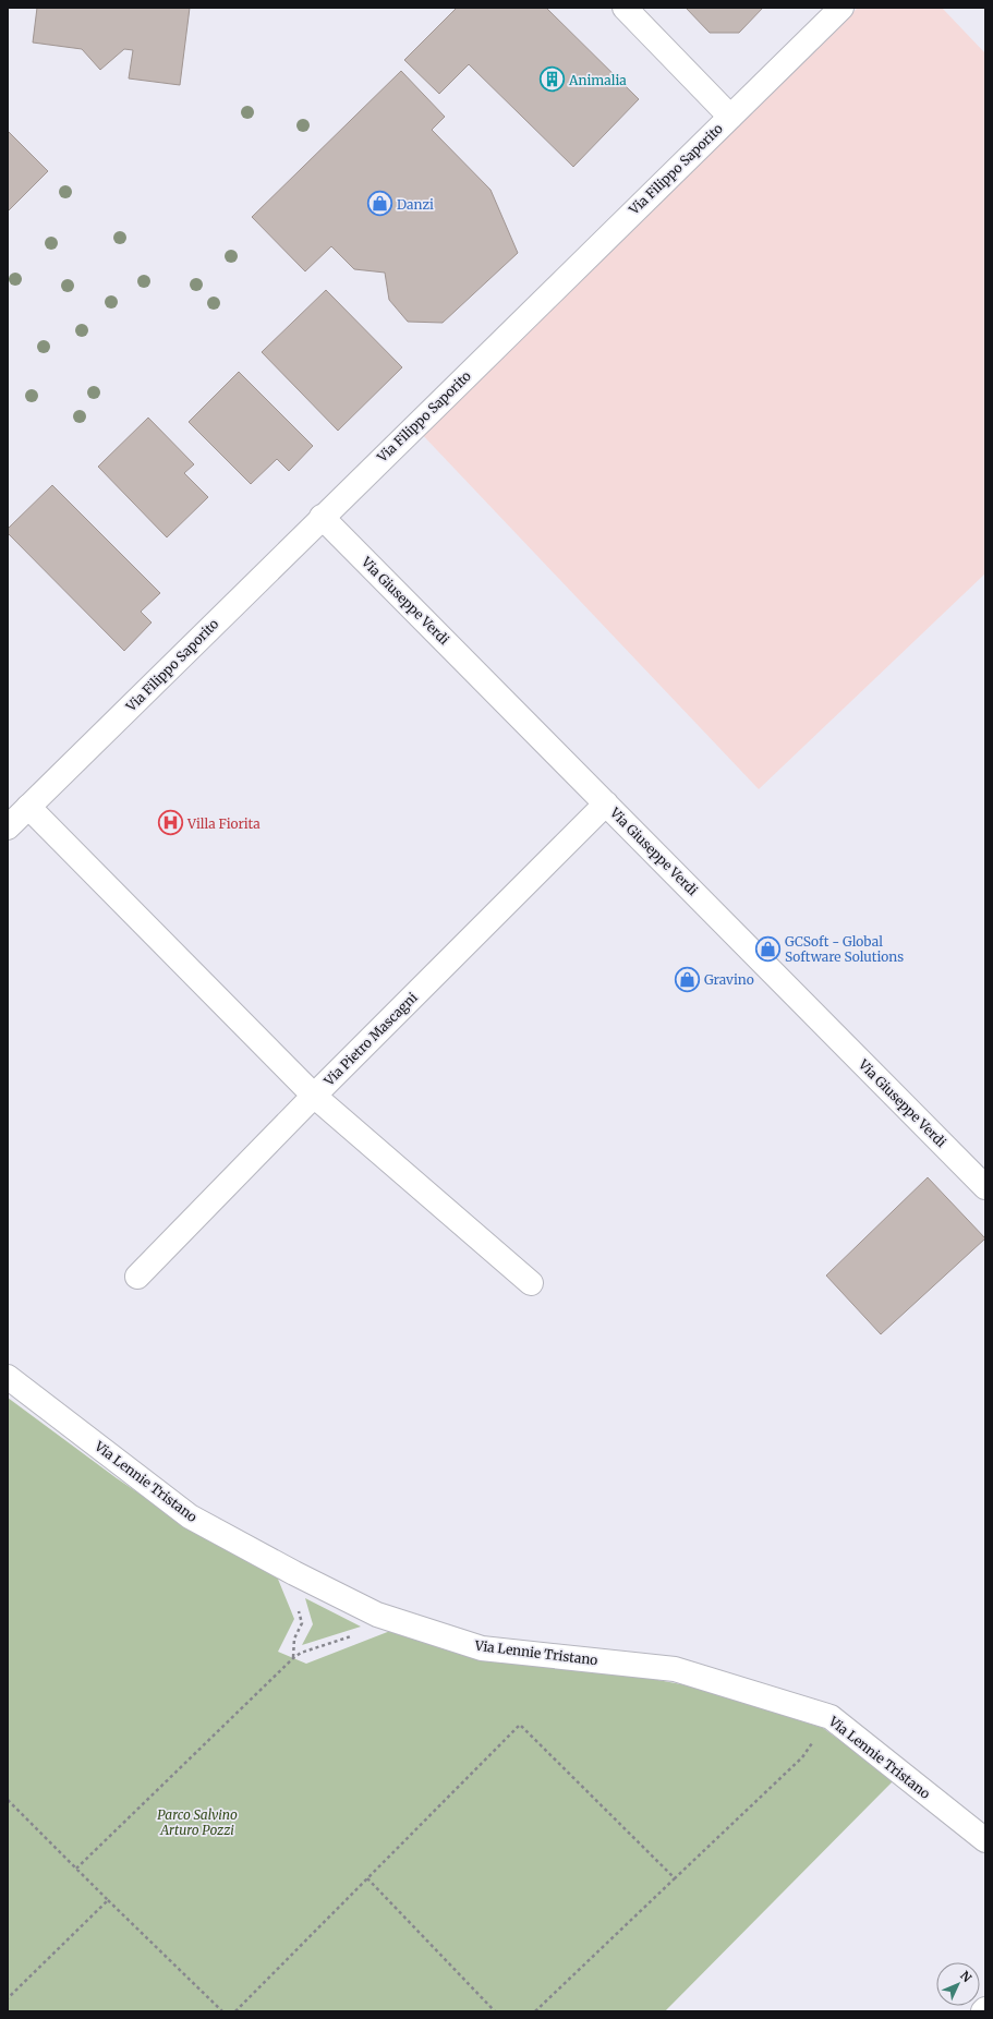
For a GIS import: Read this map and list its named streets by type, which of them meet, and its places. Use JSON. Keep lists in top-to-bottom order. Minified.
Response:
{"streets":{"street":["Via Filippo Saporito","Via Giuseppe Verdi","Via Pietro Mascagni","Via Lennie Tristano"]},"crossings":[["Via Filippo Saporito","Via Giuseppe Verdi"],["Via Giuseppe Verdi","Via Pietro Mascagni"]],"parks":["Parco Salvino Arturo Pozzi"],"places":{"building":["Animalia"],"shop":["Danzi","GCSoft - Global Software Solutions","Gravino"],"hospital":["Villa Fiorita"]},"north":"top right"}
